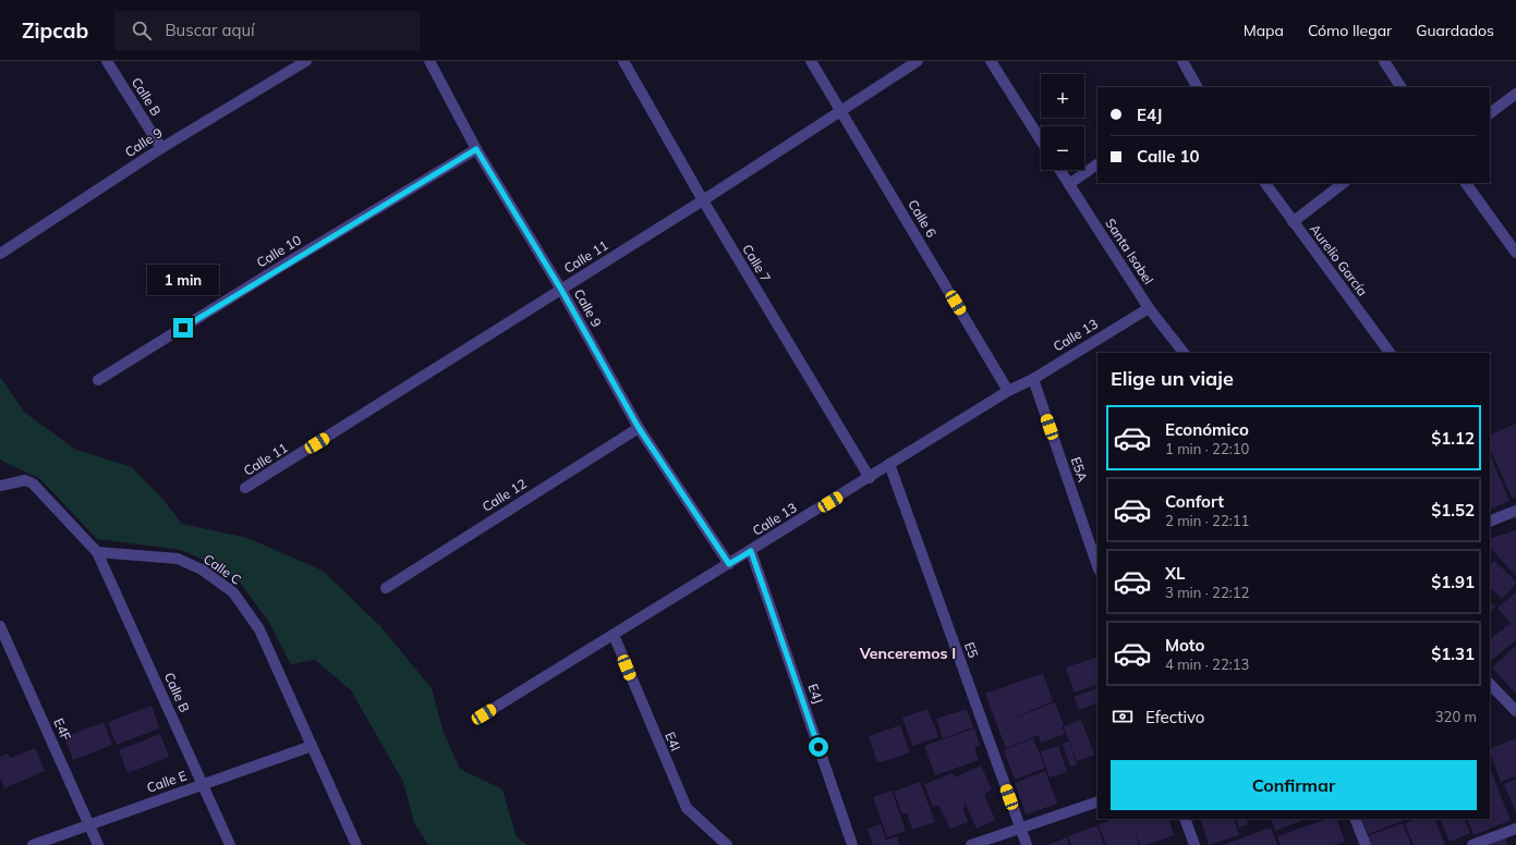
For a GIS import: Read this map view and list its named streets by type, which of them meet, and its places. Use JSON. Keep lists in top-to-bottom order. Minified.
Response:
{"streets":{"street":["Calle B","Calle 9","Calle 6","Calle 10","Santa Isabel","Calle 11","Aurelio García","Calle 7","Calle 13","E5A","Calle 12","Calle C","E5","E4J","E4F","E4I","Calle E"]},"crossings":[["Calle B","Calle 9"],["Calle B","Calle C"],["Calle B","Calle E"],["Calle 9","Calle 10"],["Calle 9","Calle 11"],["Calle 9","Calle 13"],["Calle 9","Calle 12"],["Calle 6","Calle 11"],["Calle 6","Calle 13"],["Santa Isabel","Calle 13"],["Calle 11","Calle 7"],["Calle 7","Calle 13"],["Calle 13","E5A"],["Calle 13","E5"],["Calle 13","E4J"],["Calle 13","E4I"],["Calle C","Calle E"],["E4F","Calle E"]],"districts":["Venceremos I"],"page":{"header":"Zipcab","search":"Buscar aquí","nav":["Mapa","Cómo llegar","Guardados"],"map_buttons":["+","−"],"banner":["E4J","Calle 10"],"bubble":"1 min","heading":"Elige un viaje","list":[{"name":"Económico","note":"1 min · 22:10","value":"$1.12"},{"name":"Confort","note":"2 min · 22:11","value":"$1.52"},{"name":"XL","note":"3 min · 22:12","value":"$1.91"},{"name":"Moto","note":"4 min · 22:13","value":"$1.31"}],"pay":["Efectivo","320 m"],"buttons":"Confirmar"}}
